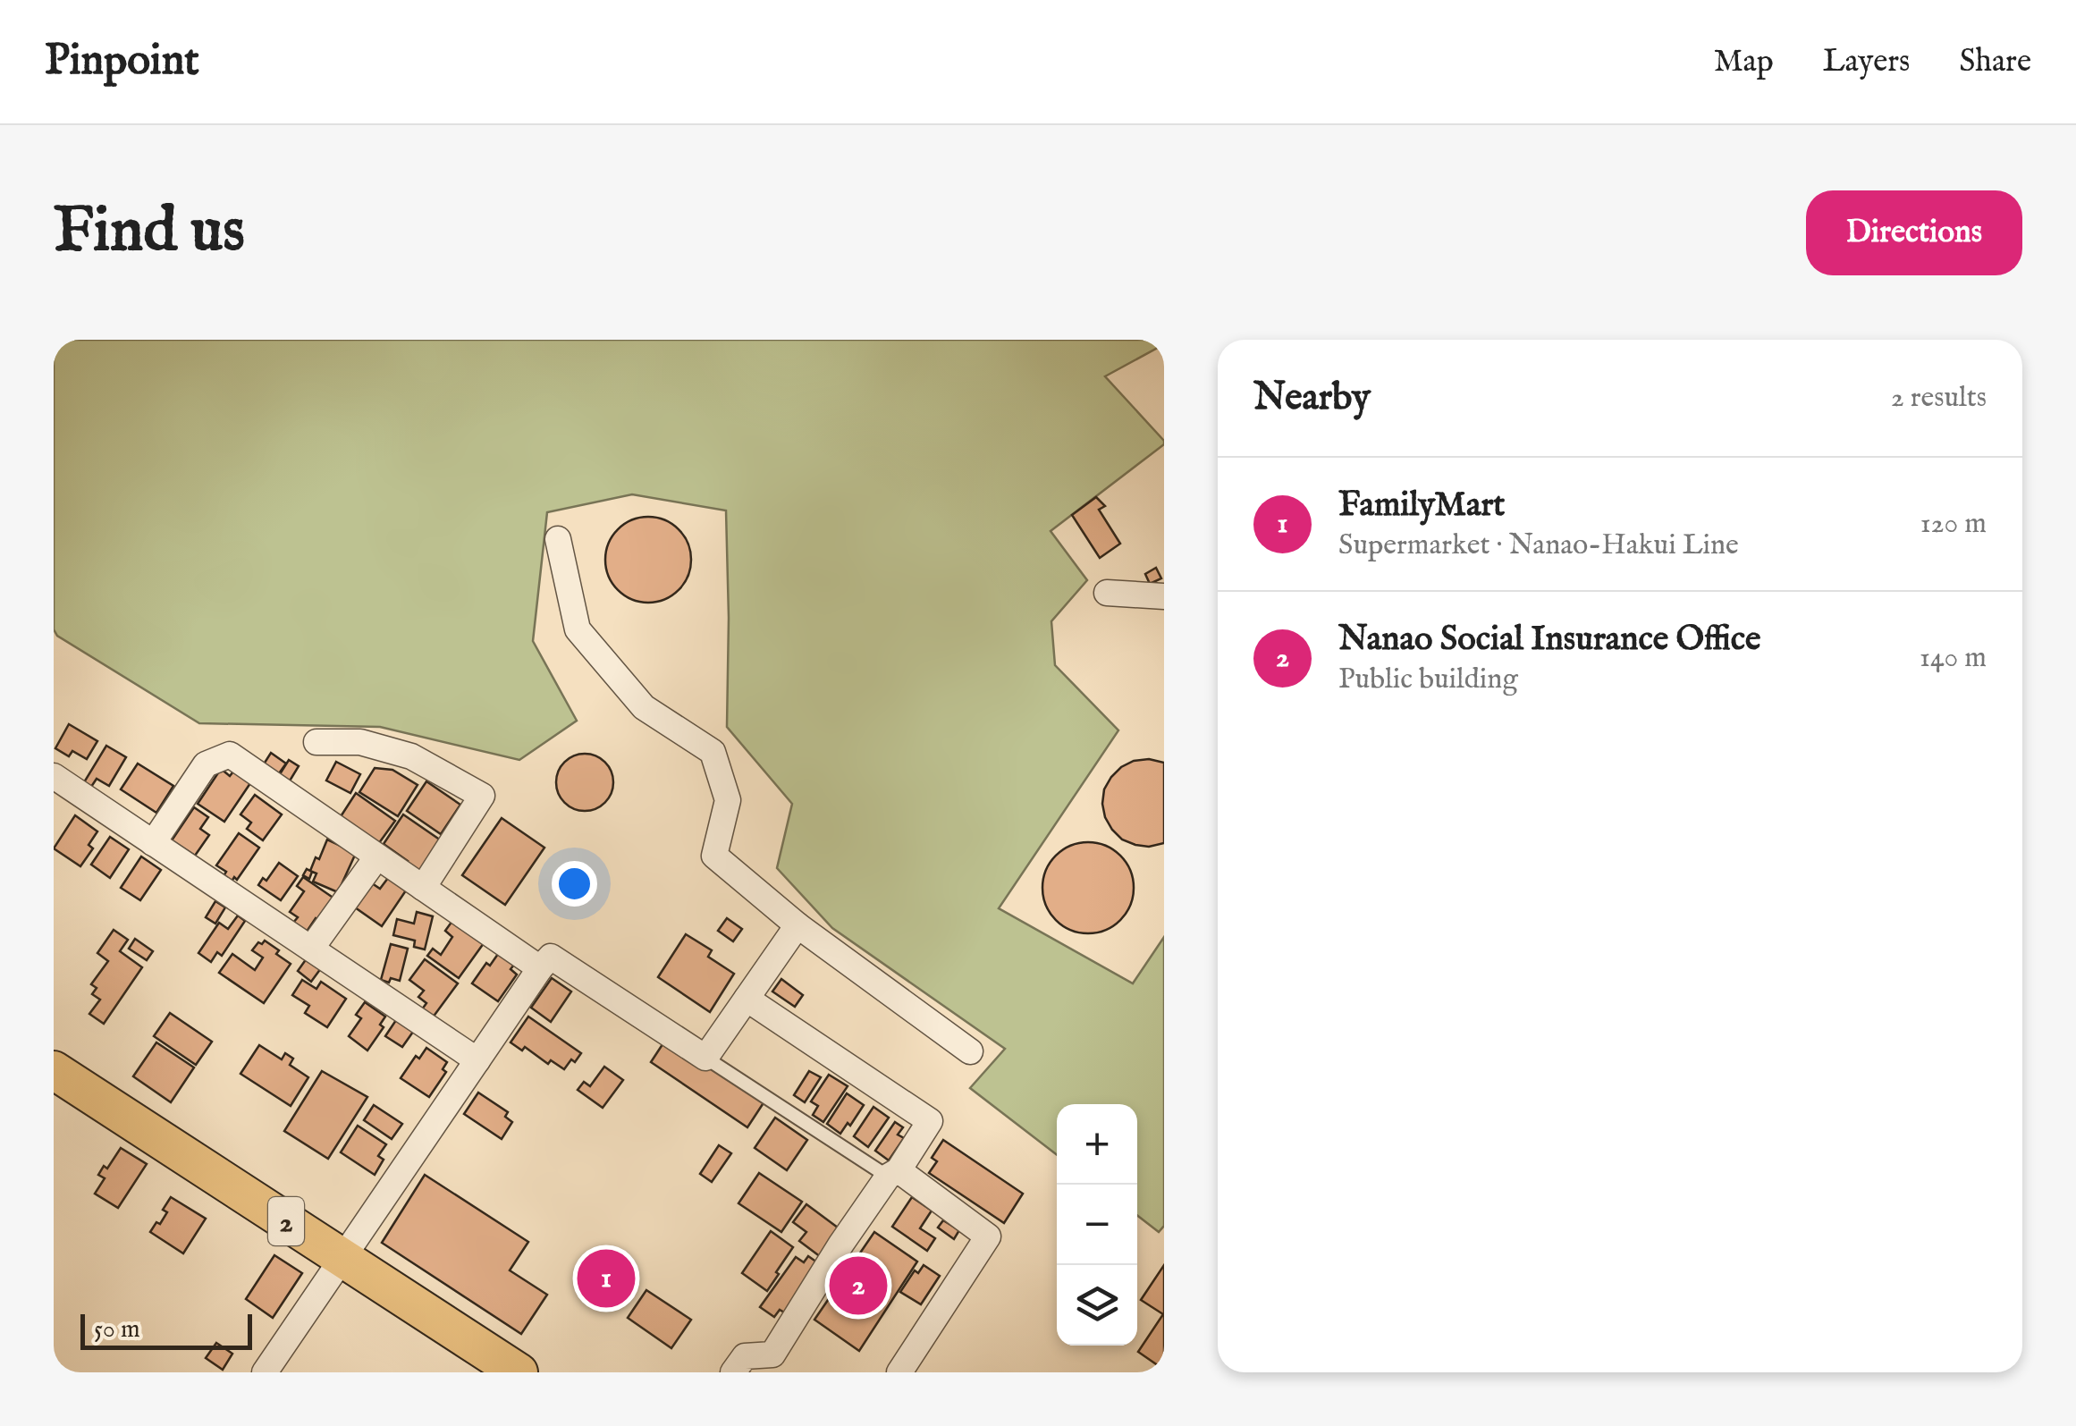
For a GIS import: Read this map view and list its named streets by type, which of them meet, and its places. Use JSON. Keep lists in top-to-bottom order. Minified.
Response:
{"streets":{"main road":["2"]},"scale_bar":"50 m","page":{"header":"Pinpoint","nav":["Map","Layers","Share"],"buttons":"Directions","title":"Find us","heading":["Nearby","2 results"],"list":[{"mark":"1","name":"FamilyMart","note":"Supermarket · Nanao-Hakui Line","value":"120 m"},{"mark":"2","name":"Nanao Social Insurance Office","note":"Public building","value":"140 m"}],"map_buttons":["+","−"],"pins":["1","2"],"scale":"50 m"}}
